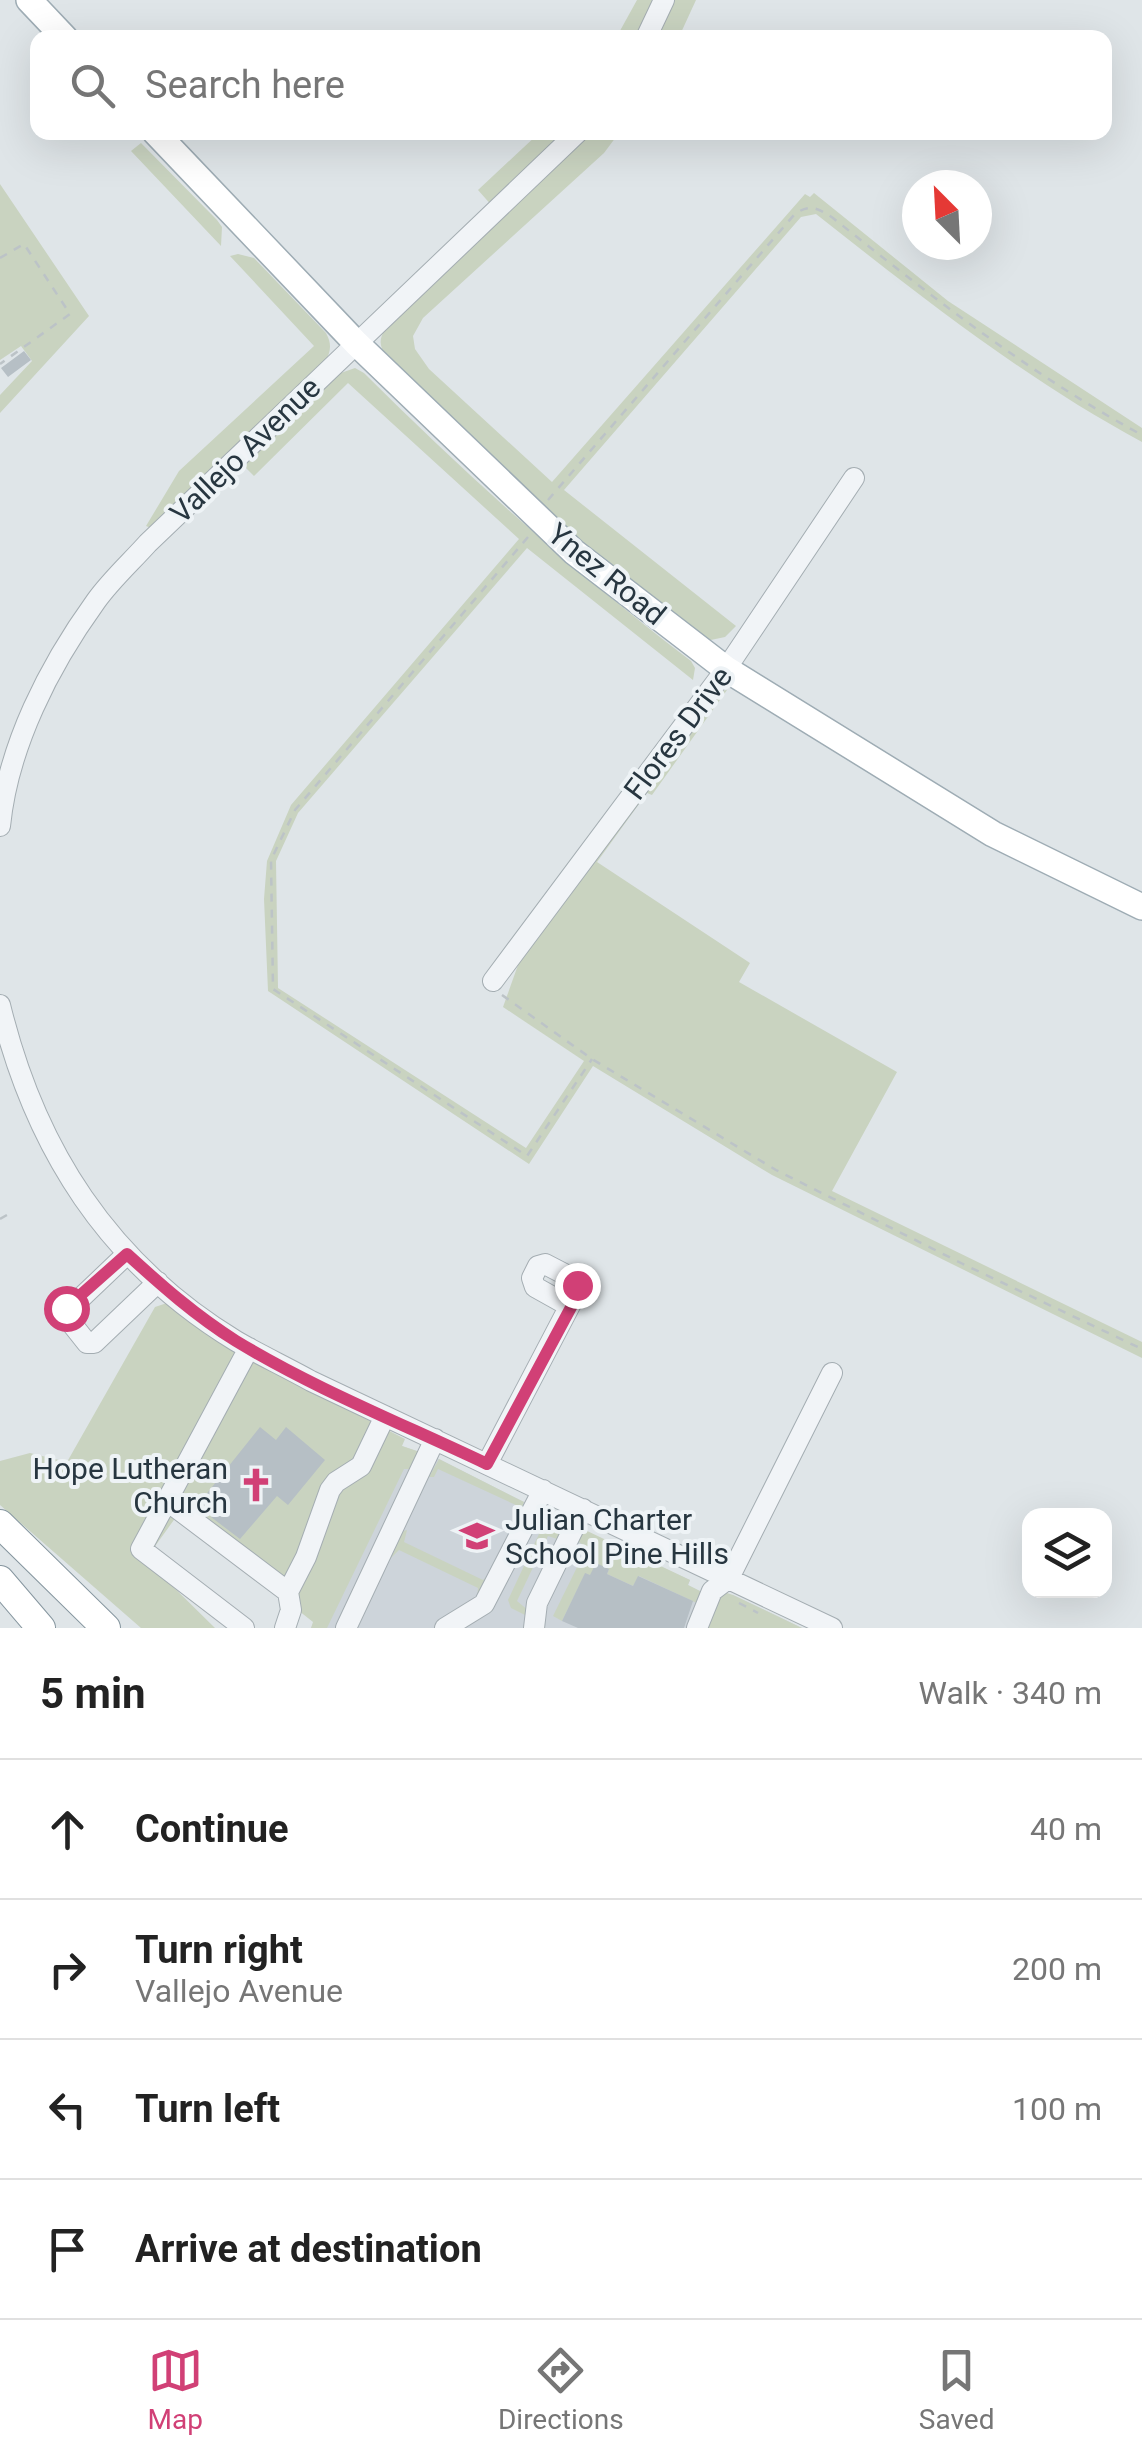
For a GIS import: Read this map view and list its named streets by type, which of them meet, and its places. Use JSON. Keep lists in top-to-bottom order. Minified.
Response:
{"streets":{"main road":["Ynez Road"],"street":["Vallejo Avenue","Flores Drive"]},"crossings":[["Vallejo Avenue","Ynez Road"],["Ynez Road","Flores Drive"]],"places":{"church":["Hope Lutheran Church"],"school or university":["Julian Charter School Pine Hills"]},"north":"top left","page":{"search":"Search here","heading":["5 min","Walk · 340 m"],"list":[["Continue","40 m"],["Turn right","Vallejo Avenue","200 m"],["Turn left","100 m"],"Arrive at destination"],"nav":["Map","Directions","Saved"]}}
